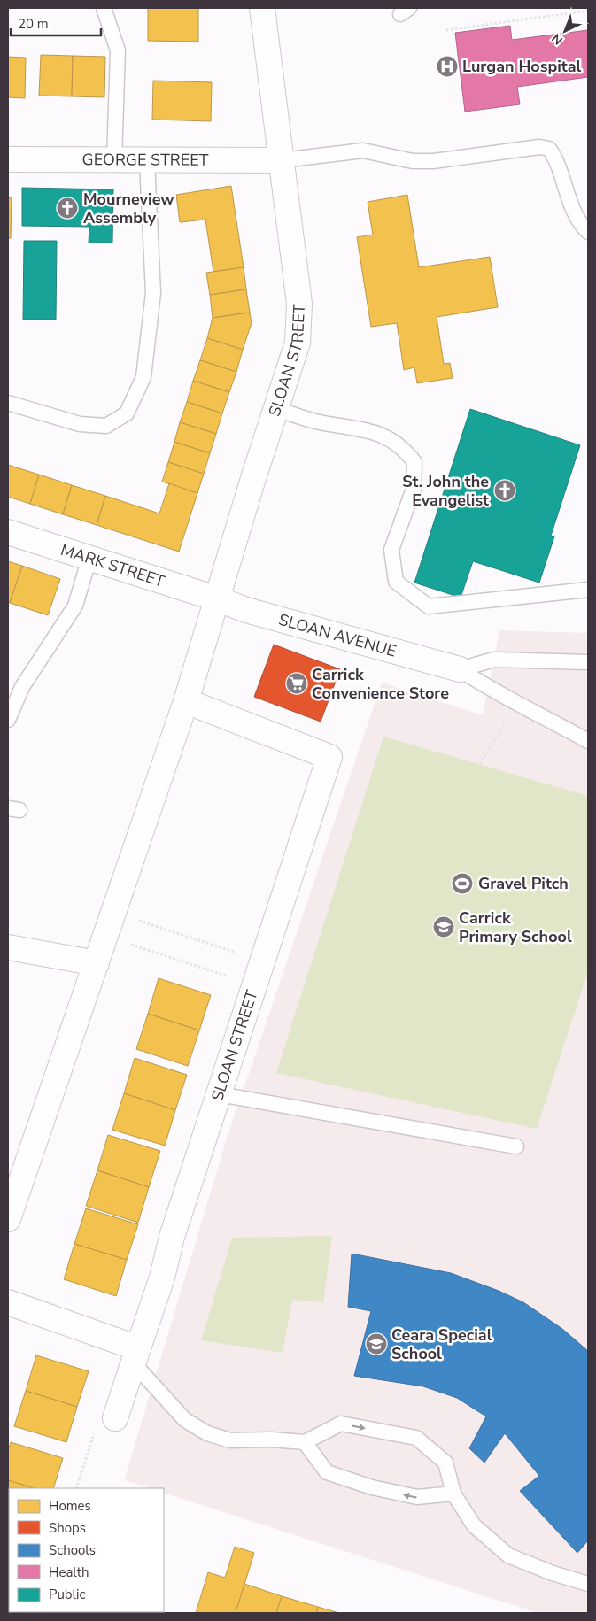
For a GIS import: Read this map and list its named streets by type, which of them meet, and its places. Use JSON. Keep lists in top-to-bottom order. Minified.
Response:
{"streets":{"street":["GEORGE STREET","SLOAN STREET","MARK STREET","SLOAN AVENUE"]},"crossings":[["GEORGE STREET","SLOAN STREET"],["SLOAN STREET","MARK STREET"],["SLOAN STREET","SLOAN AVENUE"],["MARK STREET","SLOAN AVENUE"]],"places":{"hospital":["Lurgan Hospital"],"church":["Mourneview Assembly","St. John the Evangelist"],"supermarket":["Carrick Convenience Store"],"sports":["Gravel Pitch"],"school or university":["Carrick Primary School","Ceara Special School"]},"legend":["Homes","Shops","Schools","Health","Public"],"scale_bar":"20 m","north":"bottom left"}
